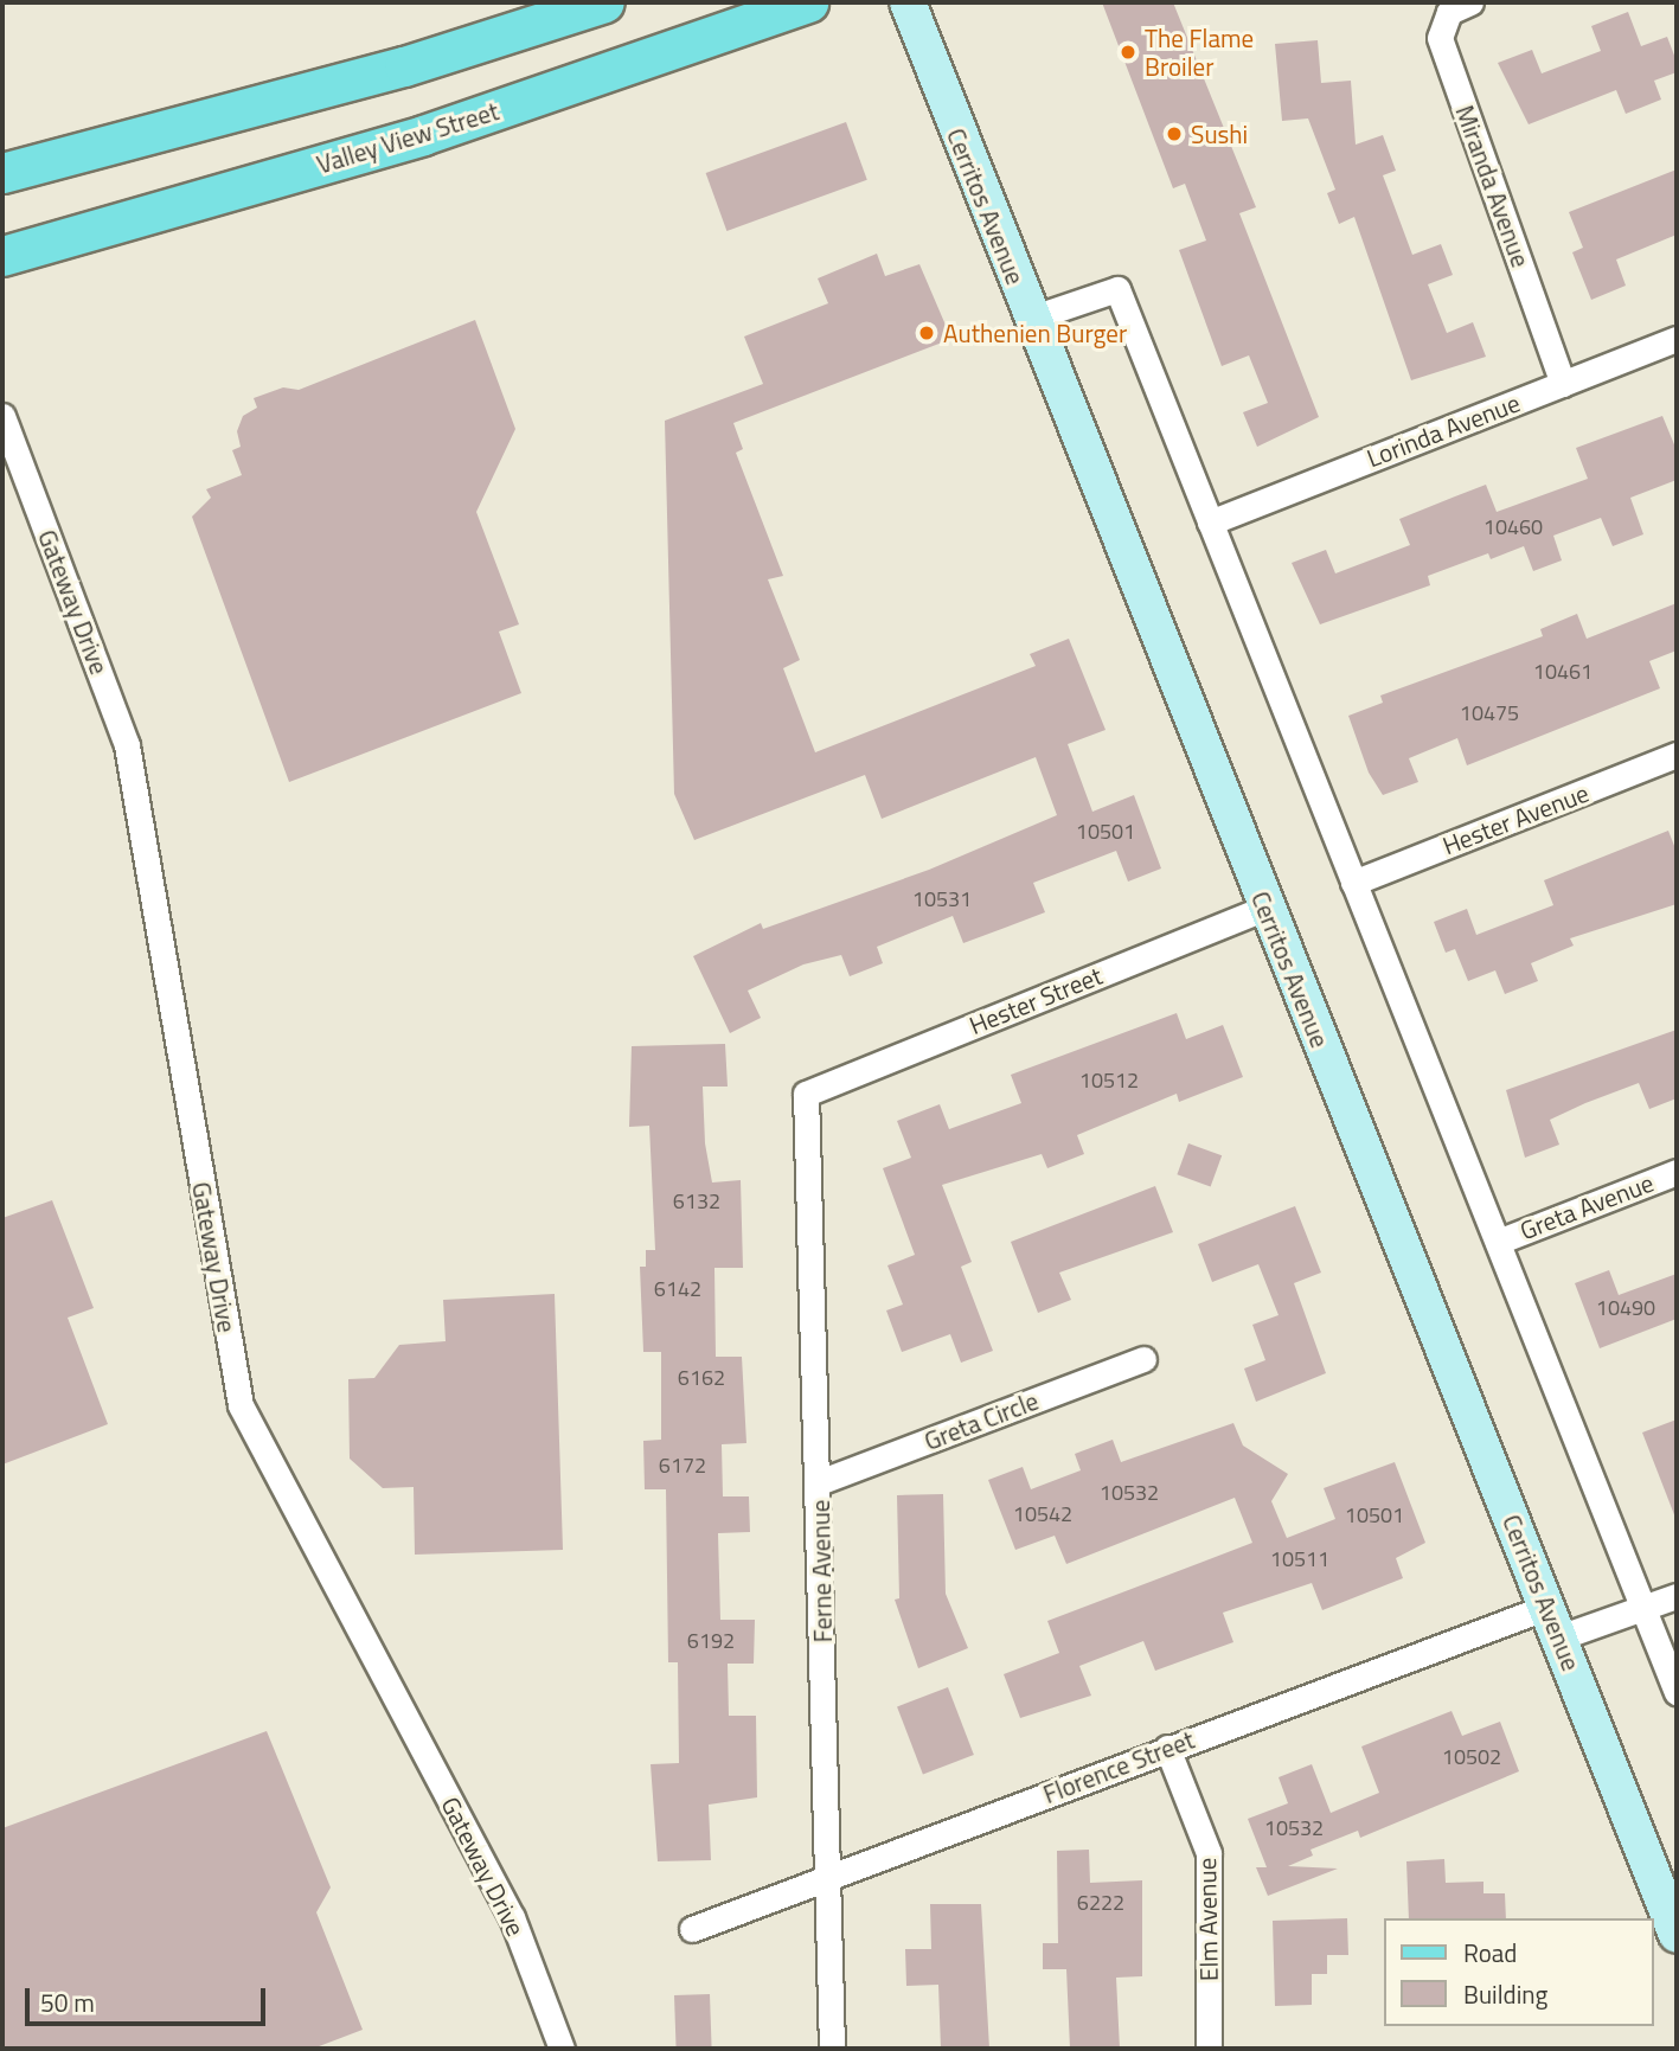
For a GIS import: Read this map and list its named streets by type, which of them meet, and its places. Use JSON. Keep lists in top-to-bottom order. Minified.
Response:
{"streets":{"main road":["Valley View Street","Cerritos Avenue"],"street":["Miranda Avenue","Lorinda Avenue","Gateway Drive","Hester Avenue","Hester Street","Greta Avenue","Greta Circle","Ferne Avenue","Florence Street","Elm Avenue"]},"crossings":[["Miranda Avenue","Lorinda Avenue"],["Cerritos Avenue","Hester Street"],["Cerritos Avenue","Florence Street"],["Hester Street","Ferne Avenue"],["Greta Circle","Ferne Avenue"],["Ferne Avenue","Florence Street"],["Florence Street","Elm Avenue"]],"places":["The Flame Broiler","Sushi","Authenien Burger"],"house_numbers":["10460","10461","10475","10501","10531","10512","6132","6142","10490","6162","6172","10532","10542","10501","10511","6192","10502","10532","6222"],"legend":["Road","Building"],"scale_bar":"50 m"}
